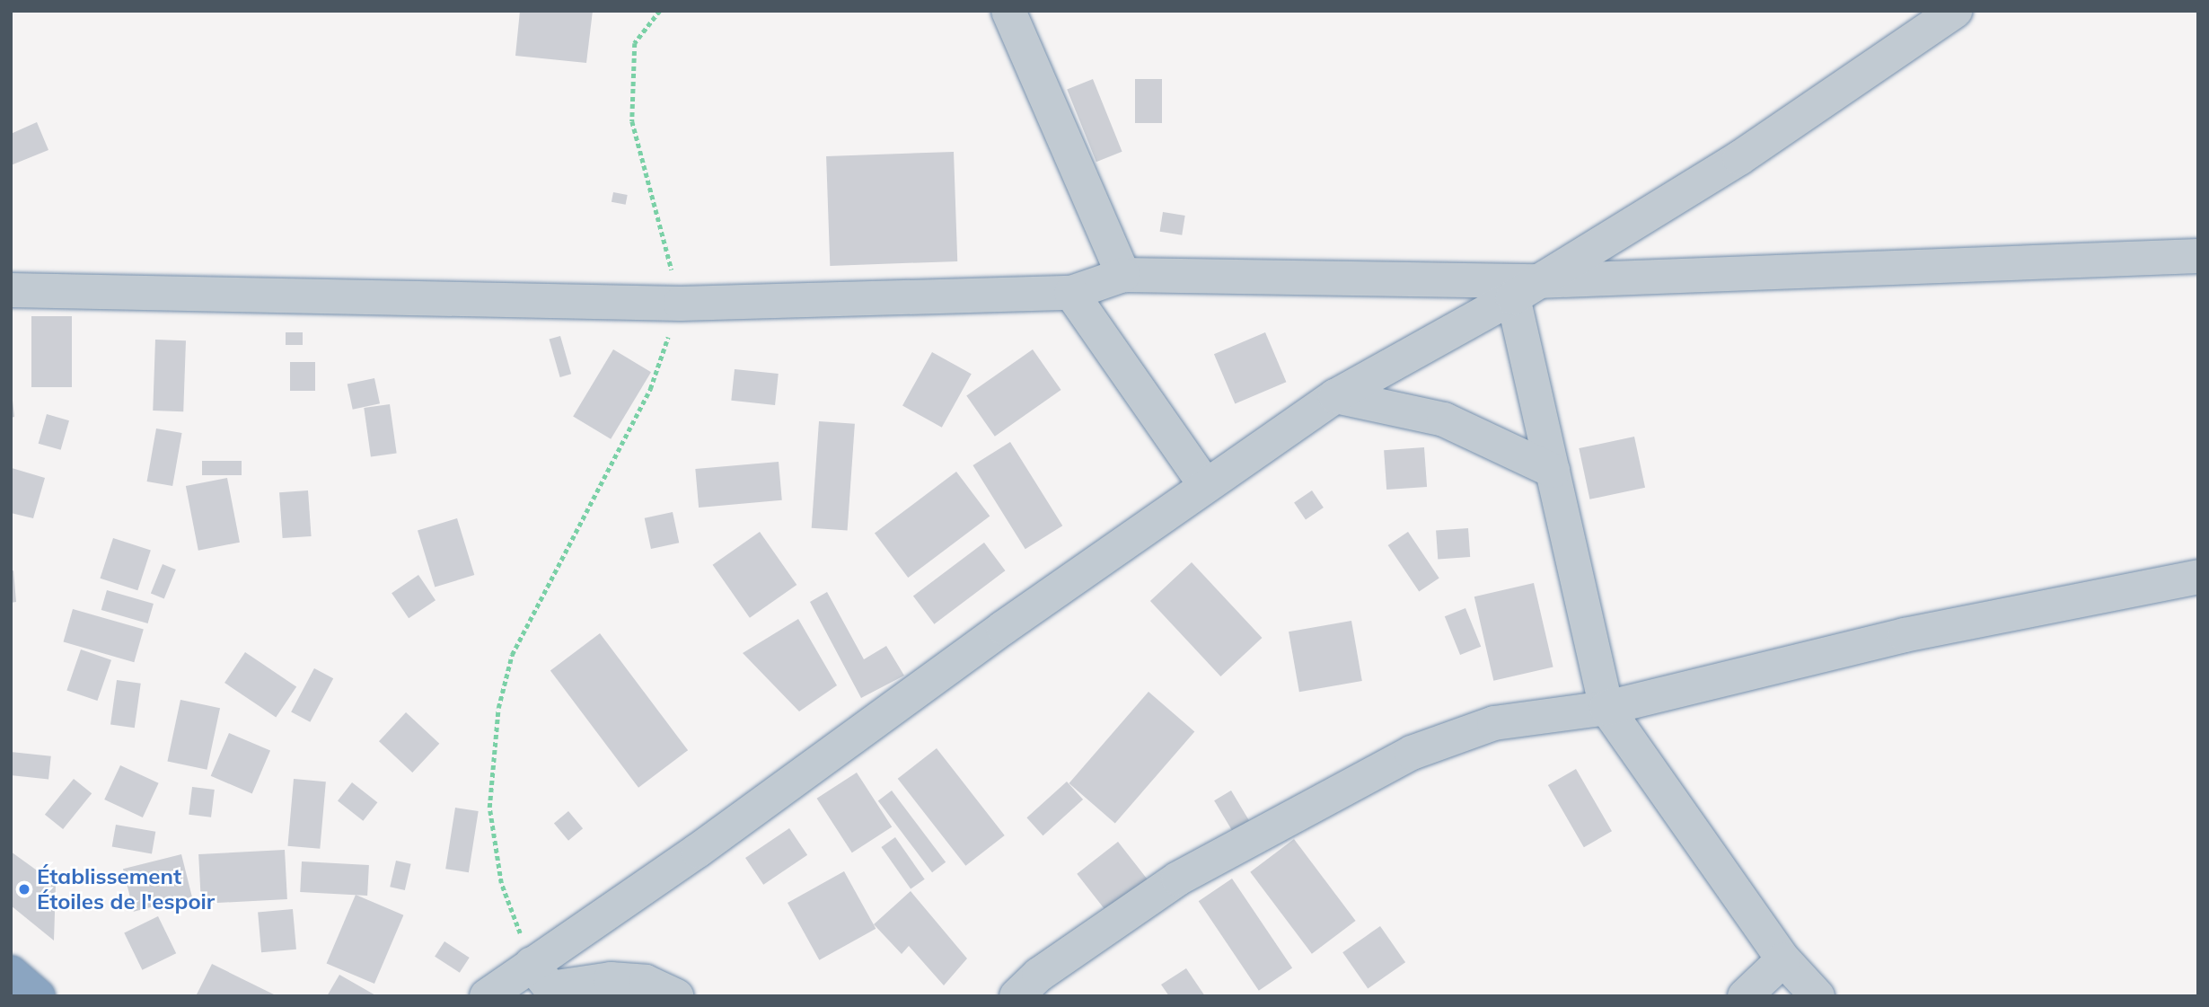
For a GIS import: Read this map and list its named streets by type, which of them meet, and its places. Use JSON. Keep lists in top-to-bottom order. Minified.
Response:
{"places":["Établissement Étoiles de l'espoir"]}
